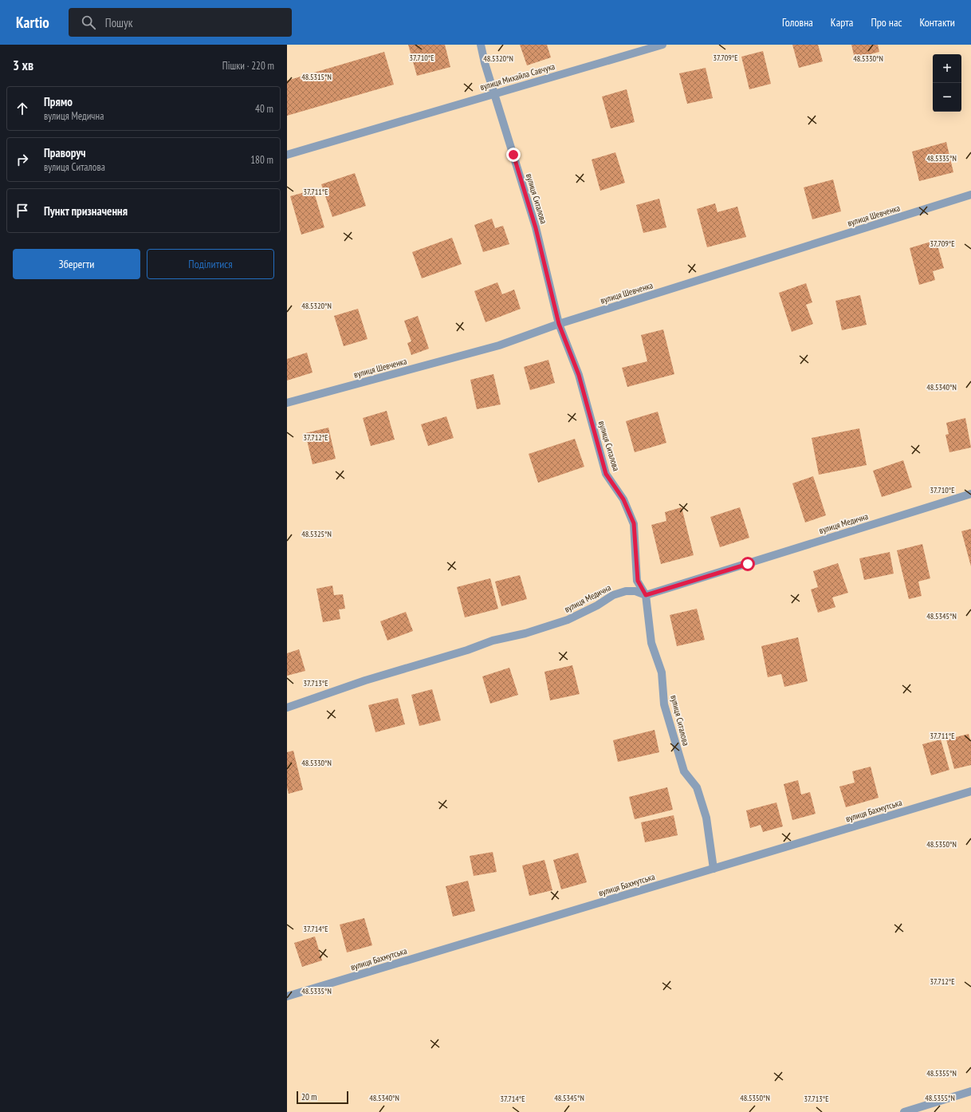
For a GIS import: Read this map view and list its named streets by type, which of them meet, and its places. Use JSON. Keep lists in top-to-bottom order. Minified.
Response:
{"streets":{"street":["вулиця Михайла Савчука","вулиця Ситалова","вулиця Шевченка","вулиця Медична","вулиця Бахмутська"]},"crossings":[["вулиця Михайла Савчука","вулиця Ситалова"],["вулиця Ситалова","вулиця Шевченка"],["вулиця Ситалова","вулиця Медична"],["вулиця Ситалова","вулиця Бахмутська"]],"scale_bar":"20 m","page":{"header":"Kartio","search":"Пошук","nav":["Головна","Карта","Про нас","Контакти"],"heading":["3 хв","Пішки · 220 m"],"map_buttons":["+","−"],"list":[["Прямо","вулиця Медична","40 m"],["Праворуч","вулиця Ситалова","180 m"],"Пункт призначення"],"buttons":["Зберегти","Поділитися"],"scale":"20 m"},"coordinates":["37.710°E","37.709°E","48.5320°N","48.5330°N","48.5315°N","48.5335°N","37.711°E","48.5340°N","37.712°E","48.5325°N","48.5345°N","37.713°E","48.5350°N","37.714°E","48.5355°N"]}
